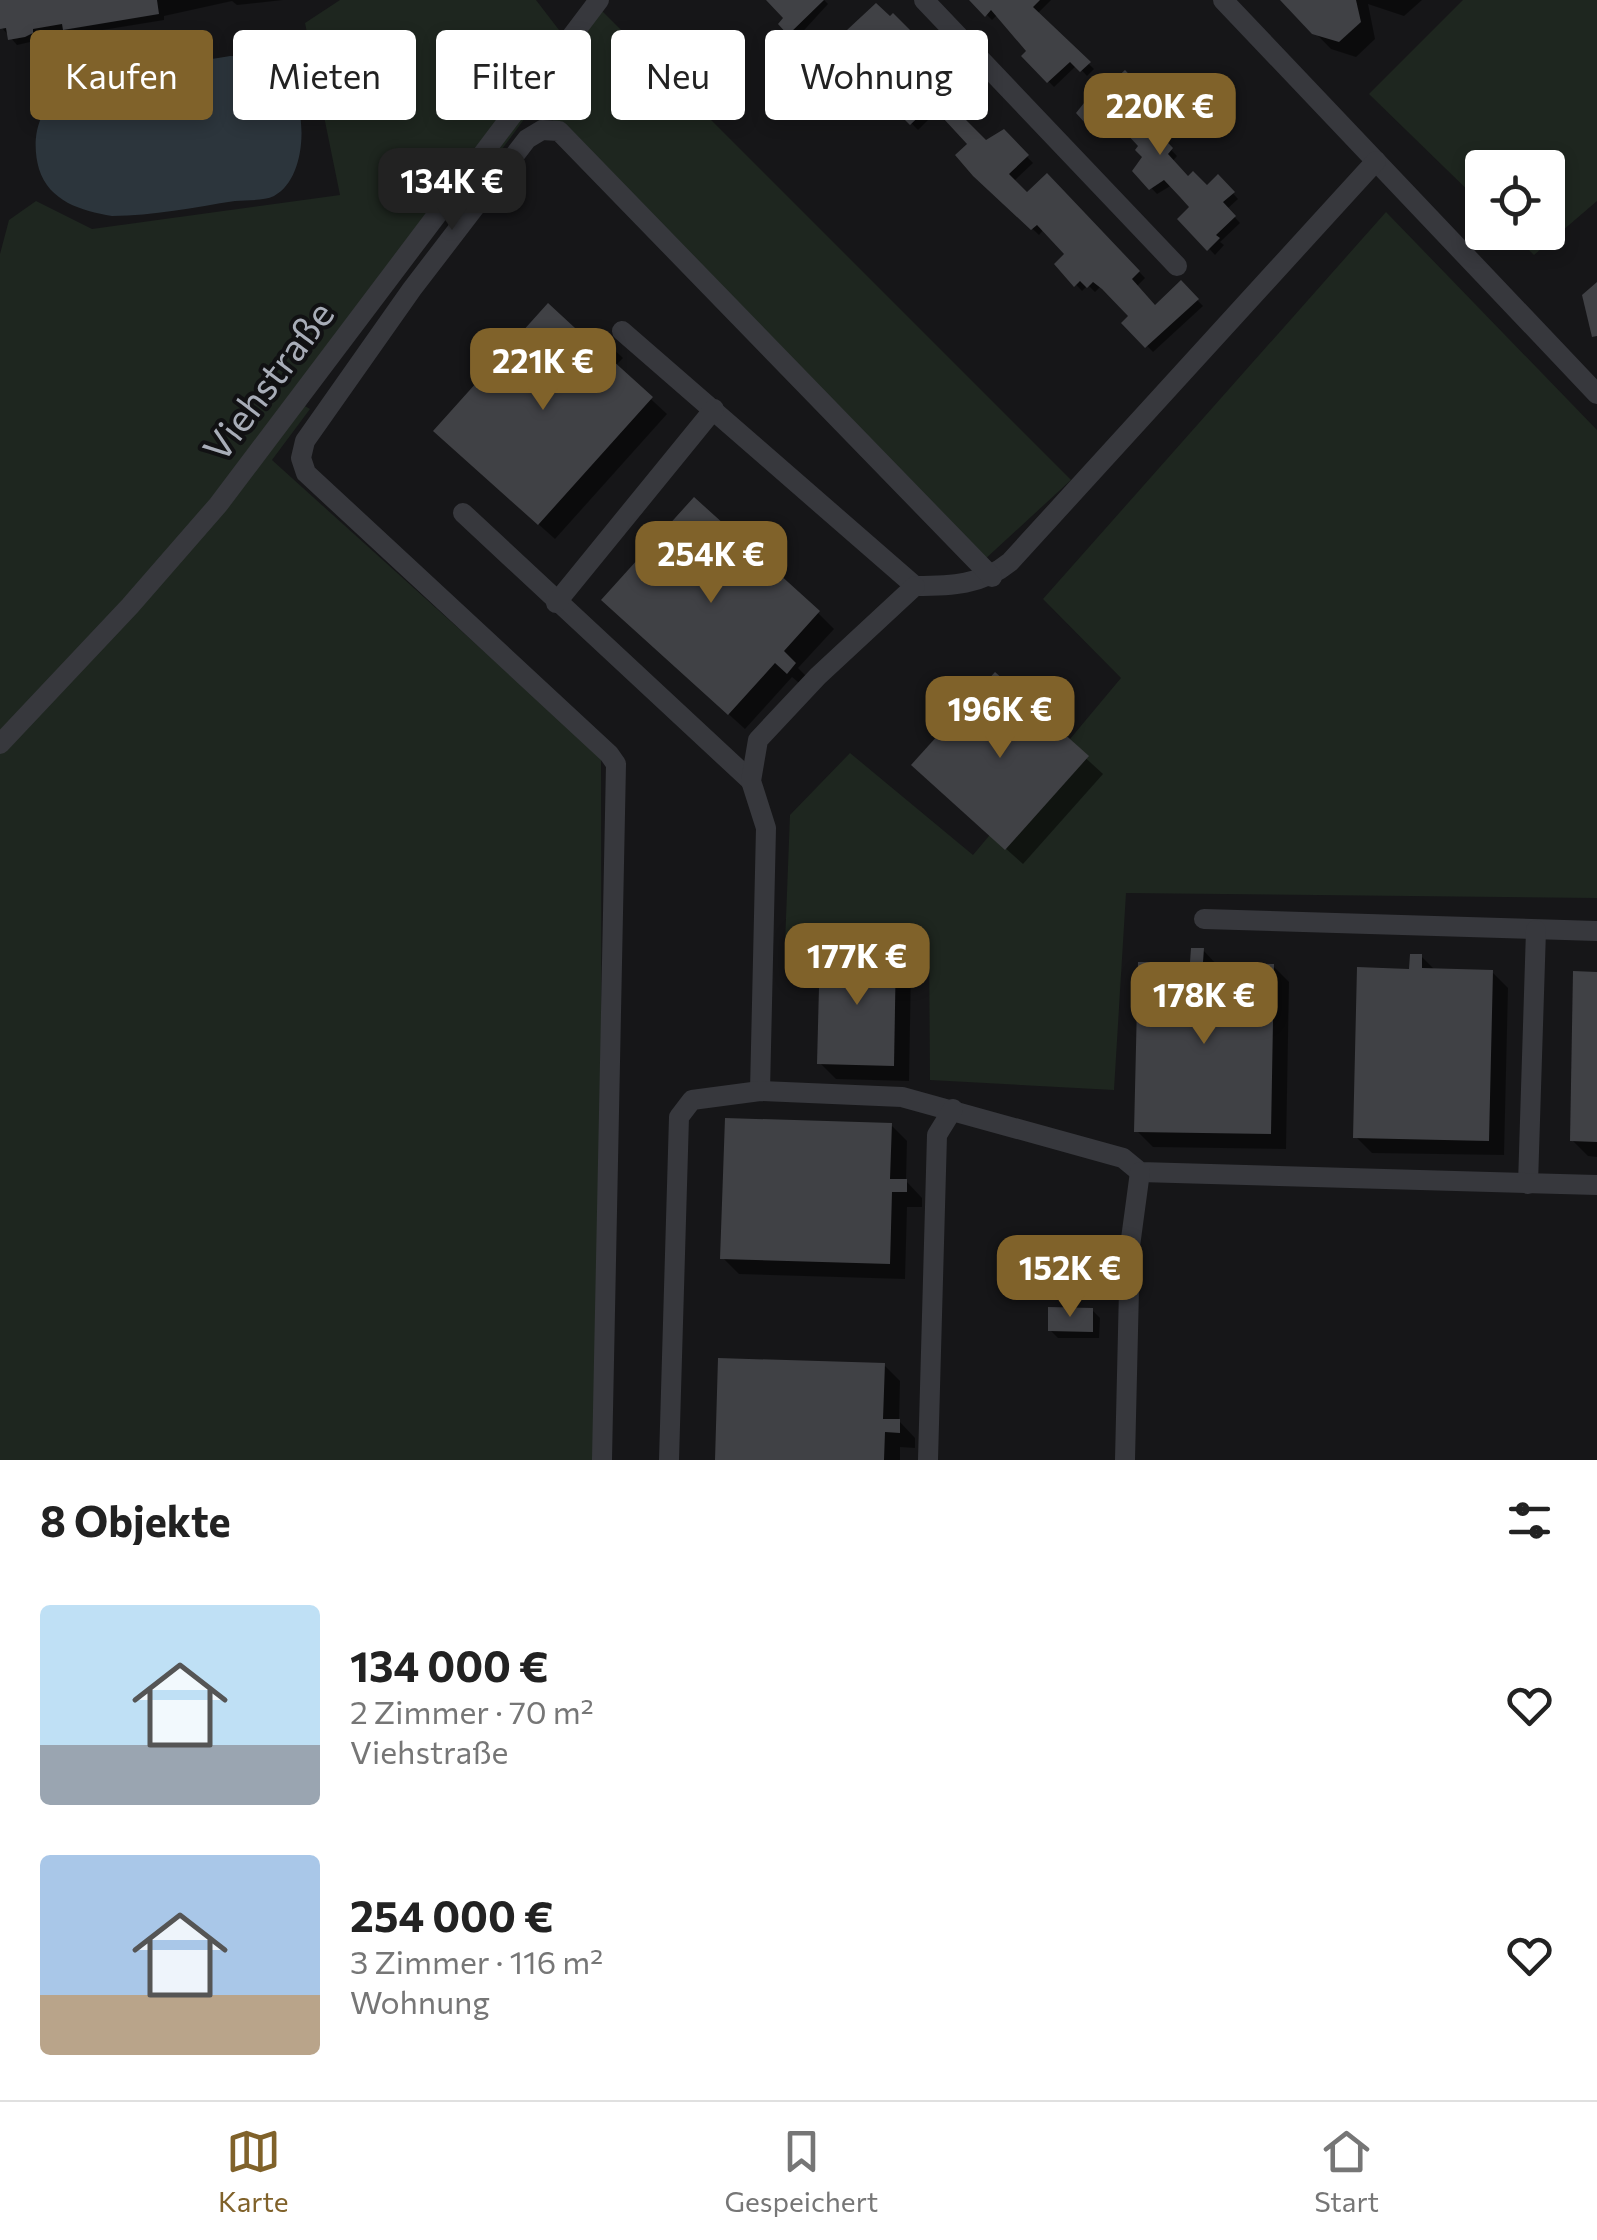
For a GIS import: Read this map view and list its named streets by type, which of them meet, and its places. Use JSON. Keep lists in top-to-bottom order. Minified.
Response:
{"streets":{"street":["Viehstraße"]},"page":{"chip":["Kaufen","Mieten","Filter","Neu","Wohnung"],"price":["220K €","134K €","221K €","254K €","196K €","177K €","178K €","152K €"],"heading":"8 Objekte","list":[{"name":"134 000 €","note":"2 Zimmer · 70 m² · Viehstraße"},{"name":"254 000 €","note":"3 Zimmer · 116 m² · Wohnung"}],"tabs":["Karte","Gespeichert","Start"]}}
